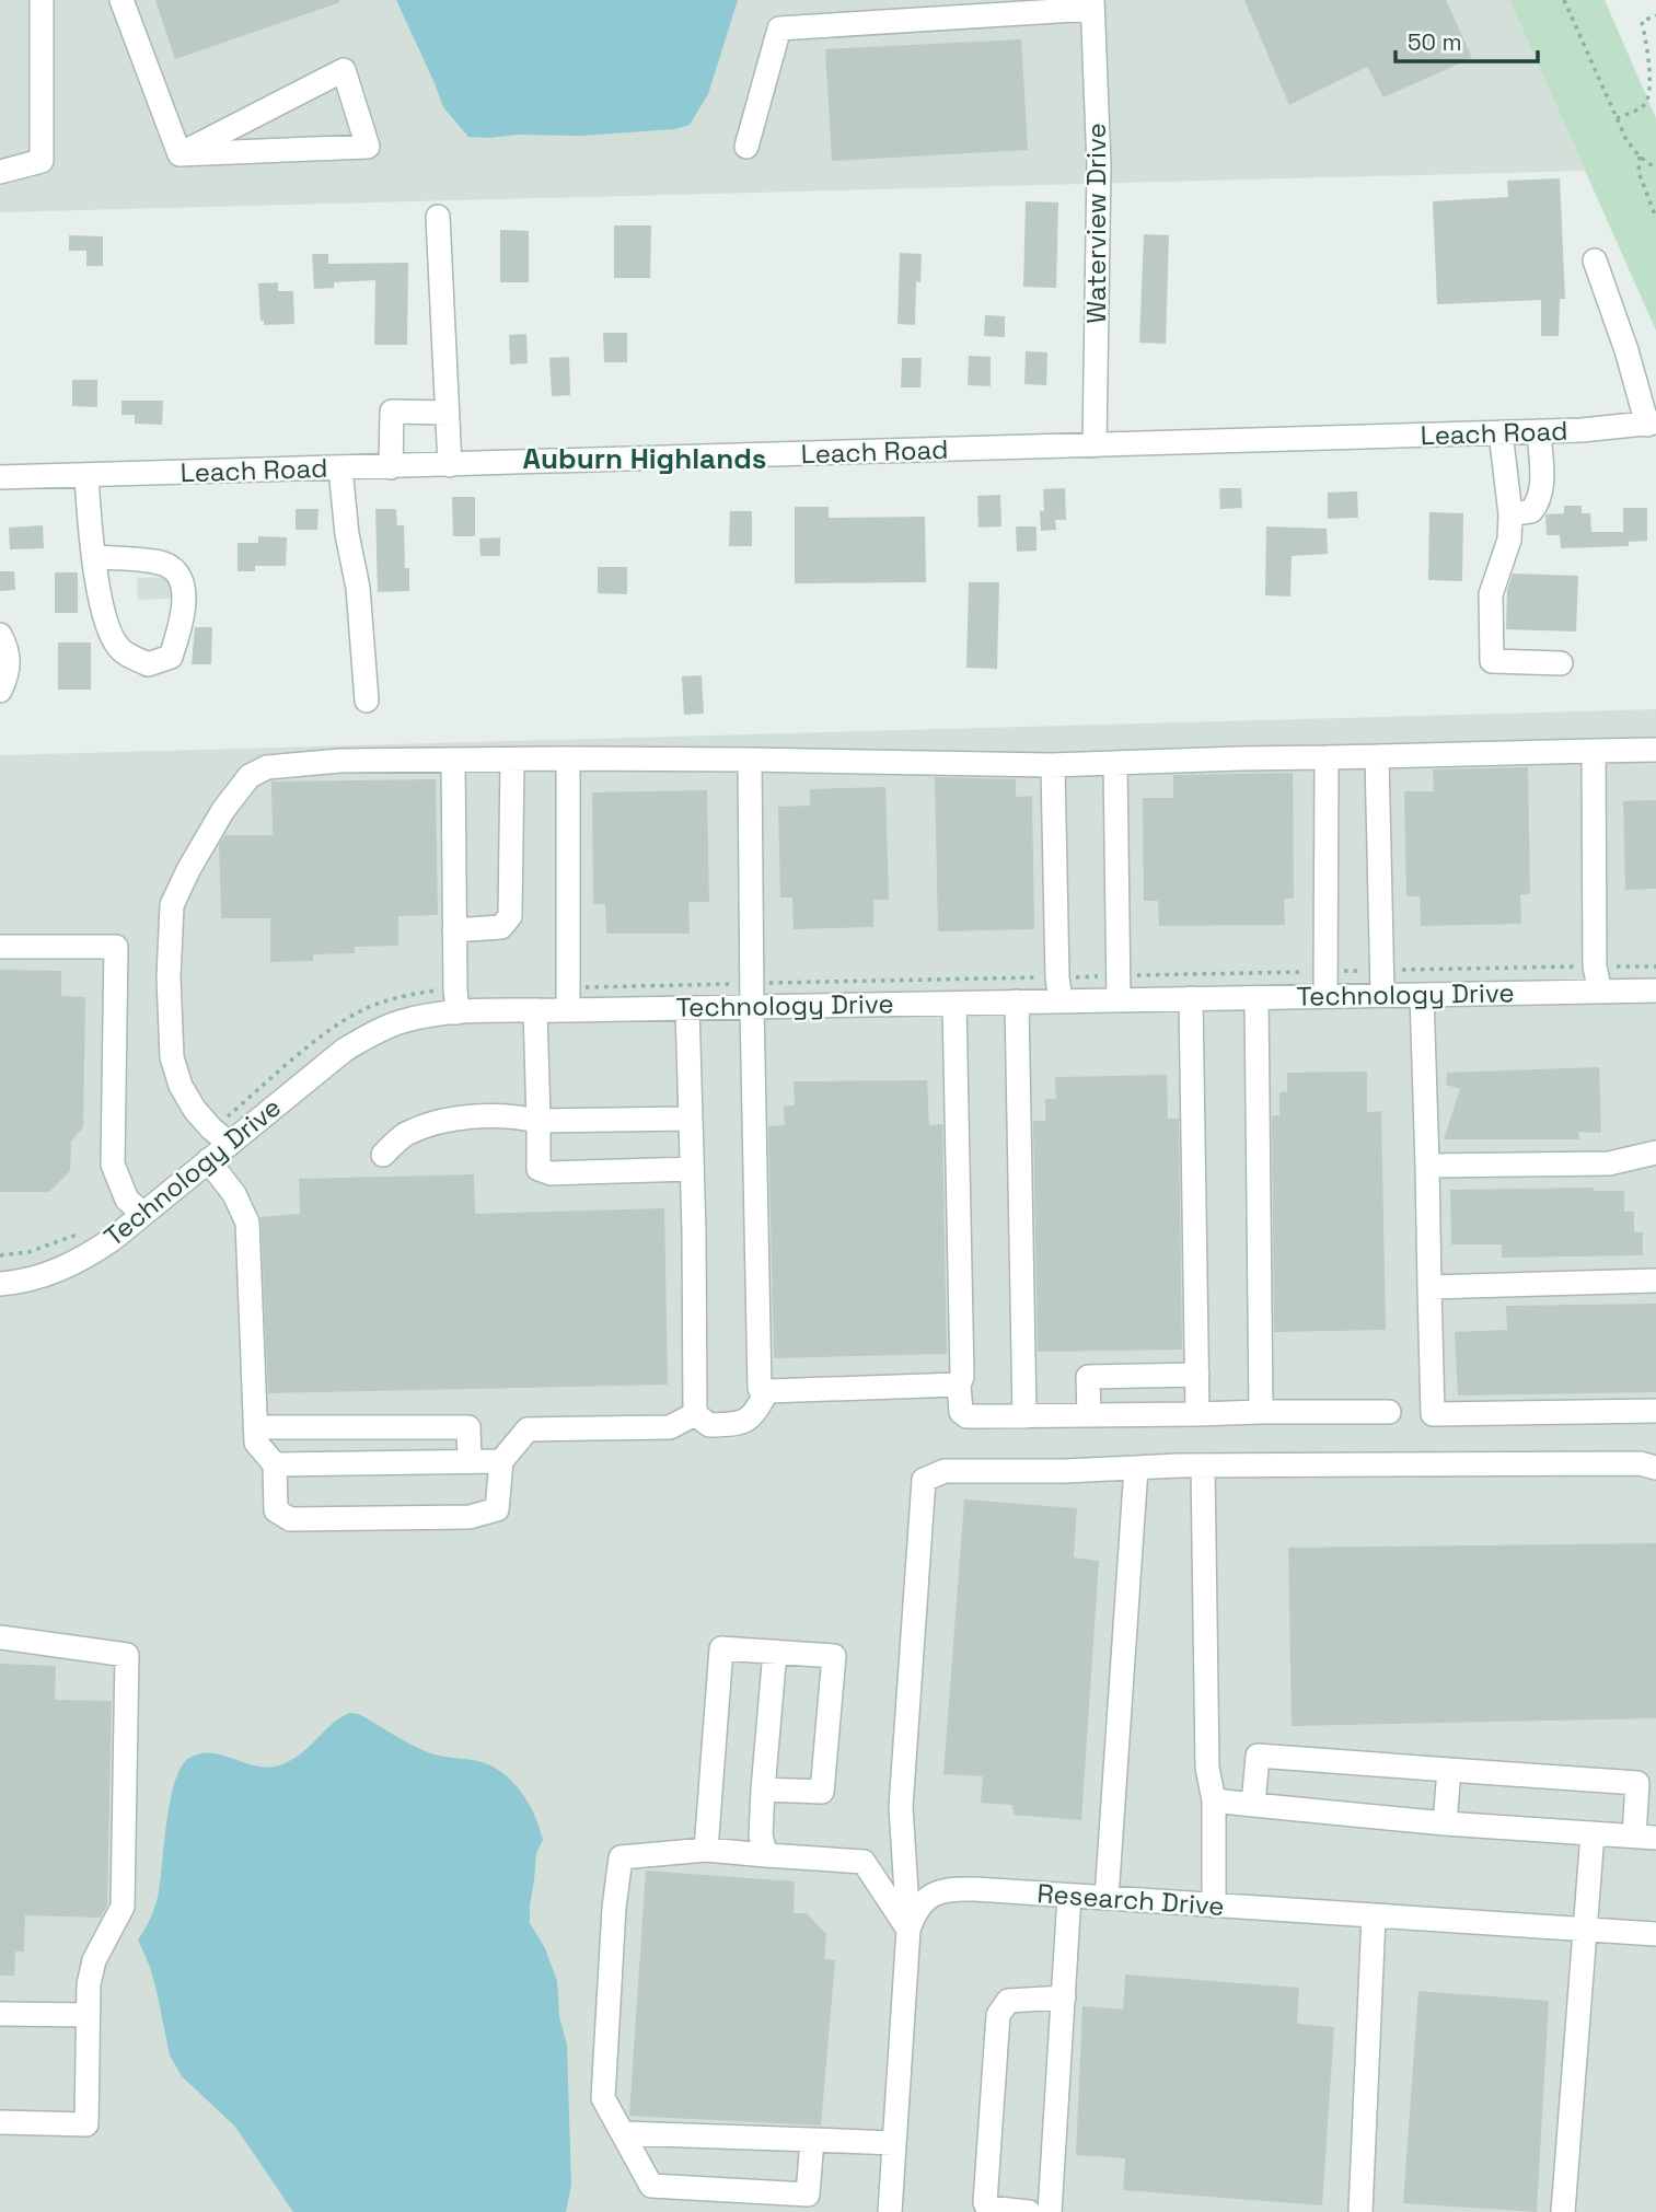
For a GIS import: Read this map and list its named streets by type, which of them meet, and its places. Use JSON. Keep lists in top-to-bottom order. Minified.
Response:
{"streets":{"street":["Waterview Drive","Leach Road","Technology Drive","Research Drive"]},"crossings":[["Waterview Drive","Leach Road"]],"districts":["Auburn Highlands"],"scale_bar":"50 m"}
